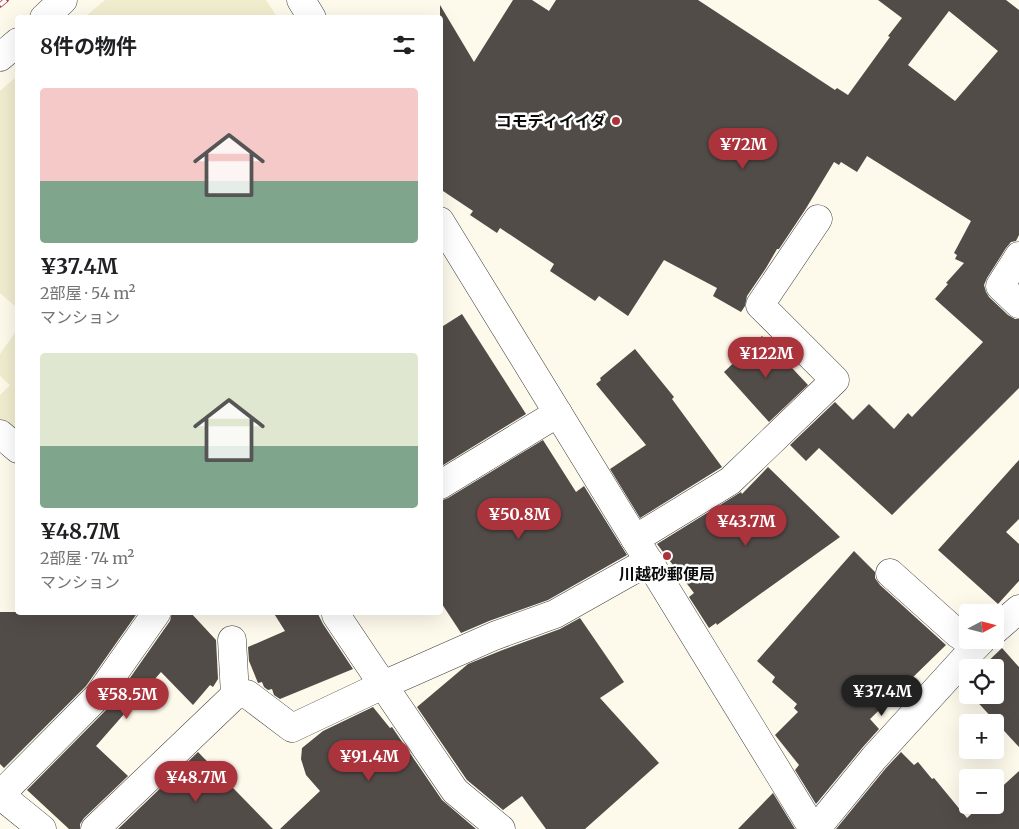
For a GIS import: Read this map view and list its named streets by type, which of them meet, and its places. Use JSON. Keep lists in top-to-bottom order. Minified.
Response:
{"places":["コモディイイダ","川越砂郵便局"],"north":"right","page":{"heading":"8件の物件","list":[{"name":"¥37.4M","note":"2部屋 · 54 m² · マンション"},{"name":"¥48.7M","note":"2部屋 · 74 m² · マンション"}],"price":["¥72M","¥122M","¥50.8M","¥43.7M","¥37.4M","¥58.5M","¥91.4M","¥48.7M"],"map_buttons":["+","−"]}}
